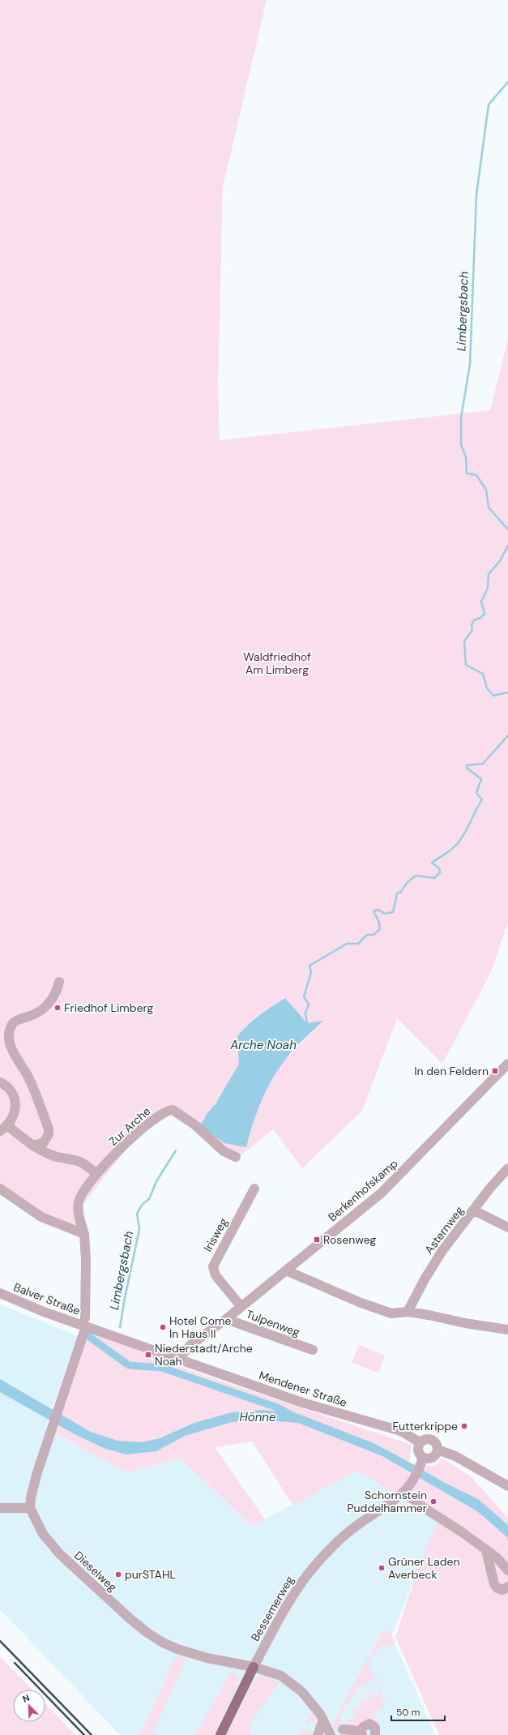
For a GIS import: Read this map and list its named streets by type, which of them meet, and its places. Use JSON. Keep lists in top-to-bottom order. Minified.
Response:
{"streets":{"street":["Zur Arche","Berkenhofskamp","Asternweg","Irisweg","Balver Straße","Tulpenweg","Mendener Straße","Dieselweg","Bessemerweg"]},"crossings":[["Zur Arche","Balver Straße"],["Zur Arche","Mendener Straße"],["Berkenhofskamp","Irisweg"],["Berkenhofskamp","Tulpenweg"],["Berkenhofskamp","Mendener Straße"],["Balver Straße","Mendener Straße"],["Mendener Straße","Bessemerweg"],["Dieselweg","Bessemerweg"]],"water":["Limbergsbach","Arche Noah","Hönne"],"parks":["Waldfriedhof Am Limberg"],"places":{"other":["Friedhof Limberg","Hotel Come In Haus II","Futterkrippe","Schornstein Puddelhammer","Grüner Laden Averbeck","purSTAHL"],"transit":["In den Feldern","Rosenweg","Niederstadt/Arche Noah"]},"scale_bar":"50 m","north":"top left"}
